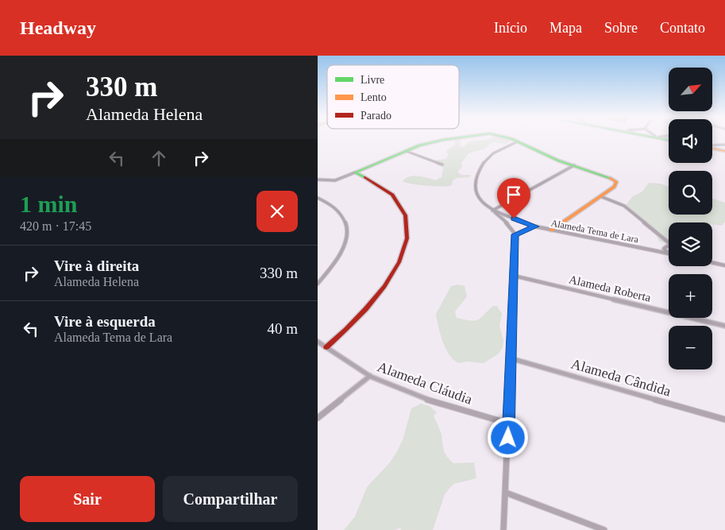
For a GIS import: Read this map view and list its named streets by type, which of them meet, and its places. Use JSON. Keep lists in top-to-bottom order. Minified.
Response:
{"streets":{"street":["Alameda Tema de Lara","Alameda Roberta","Alameda Cândida","Alameda Cláudia"]},"legend":["Livre","Lento","Parado"],"north":"top right","page":{"header":"Headway","nav":["Início","Mapa","Sobre","Contato"],"turn":["330 m","Alameda Helena"],"map_buttons":["+","−"],"heading":["1 min","420 m · 17:45"],"list":[{"name":"Vire à direita","note":"Alameda Helena","value":"330 m"},{"name":"Vire à esquerda","note":"Alameda Tema de Lara","value":"40 m"}],"buttons":["Sair","Compartilhar"]}}
